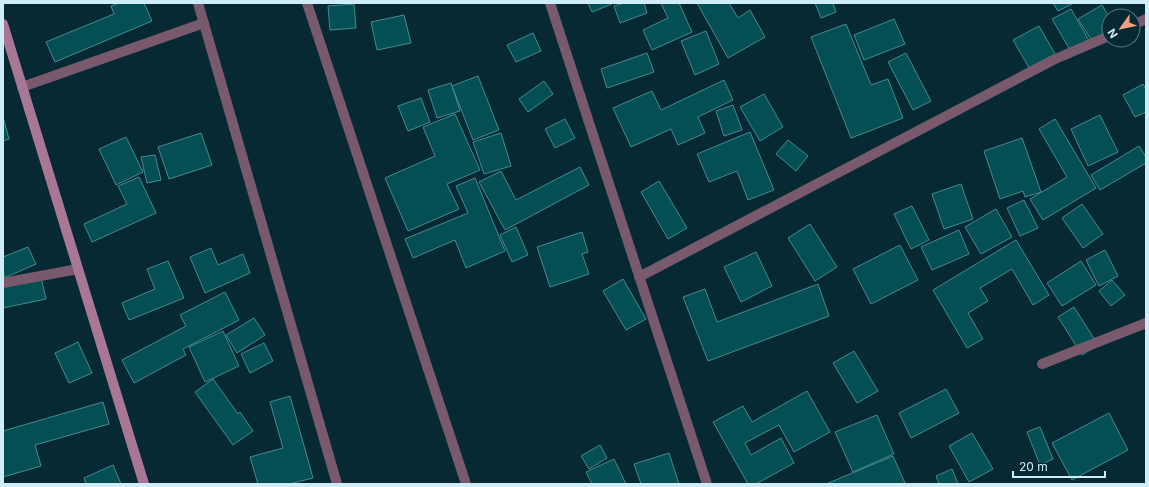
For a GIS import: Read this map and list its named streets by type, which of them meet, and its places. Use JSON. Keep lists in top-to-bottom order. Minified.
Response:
{"scale_bar":"20 m","north":"bottom left"}
